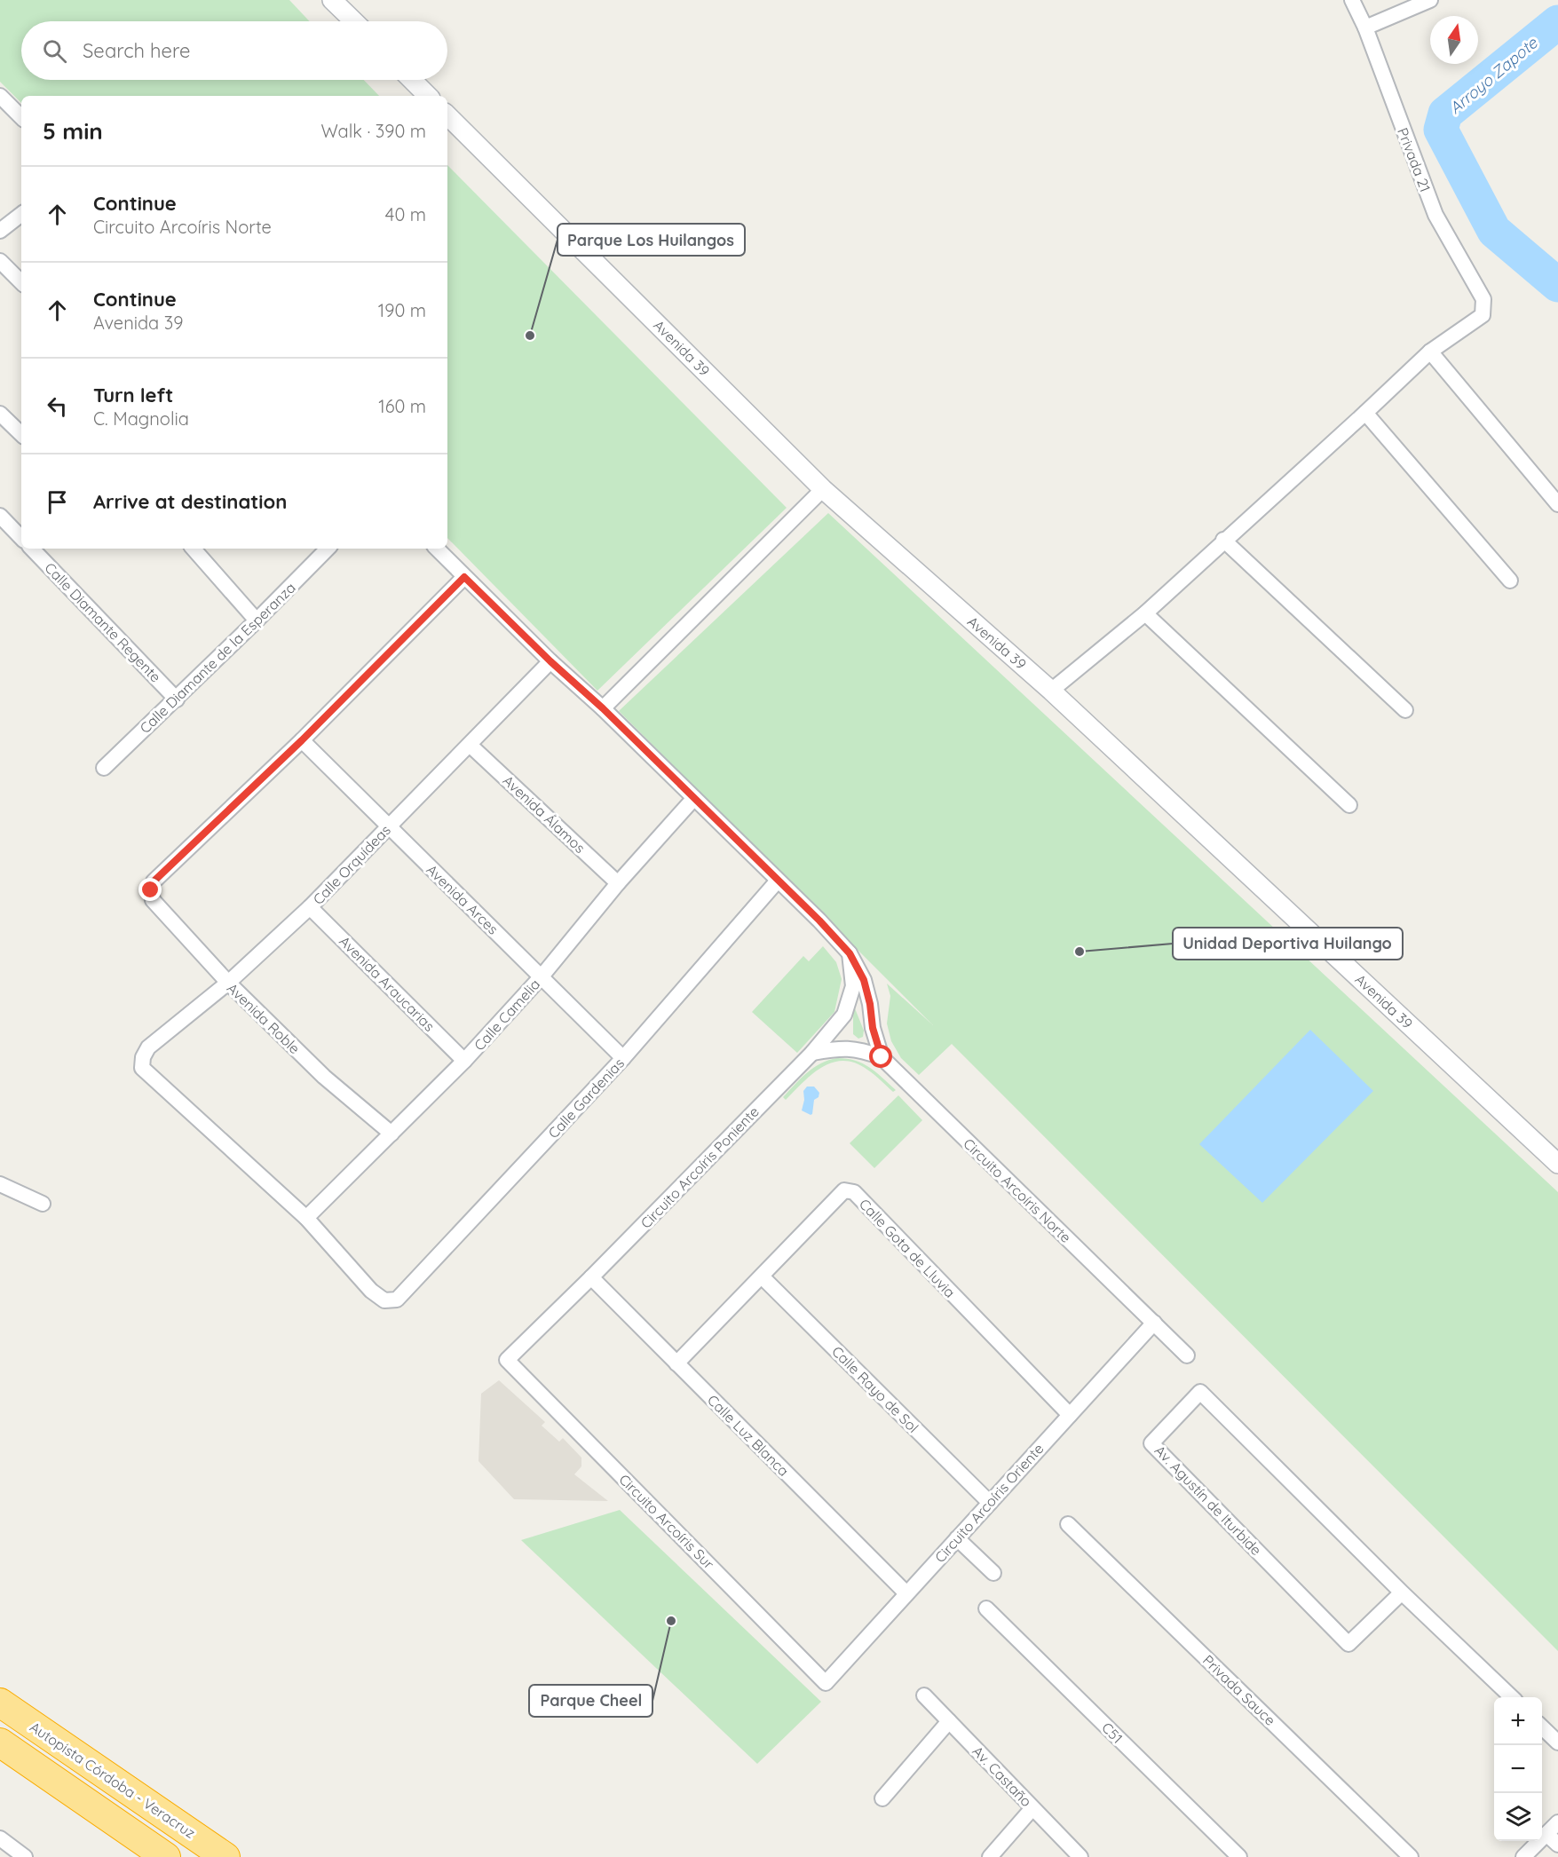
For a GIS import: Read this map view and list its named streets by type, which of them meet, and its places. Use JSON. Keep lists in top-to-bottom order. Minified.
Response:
{"streets":{"highway":["Autopista Córdoba - Veracruz"],"street":["Privada 21","Avenida 39","Calle Diamante Regente","Calle Diamante de la Esperanza","Avenida Álamos","Calle Orquídeas","Avenida Arces","Avenida Araucarias","Calle Camelia","Avenida Roble","Calle Gardenias","Circuito Arcoíris Poniente","Circuito Arcoíris Norte","Calle Gota de Lluvia","Calle Rayo de Sol","Calle Luz Blanca","Av. Agustín de Iturbide","Circuito Arcoíris Oriente","Circuito Arcoíris Sur","Privada Sauce","C51","Av. Castaño"]},"crossings":[["Calle Diamante Regente","Calle Diamante de la Esperanza"],["Avenida Álamos","Calle Orquídeas"],["Avenida Álamos","Calle Camelia"],["Calle Orquídeas","Avenida Arces"],["Calle Orquídeas","Avenida Araucarias"],["Calle Orquídeas","Calle Camelia"],["Calle Orquídeas","Avenida Roble"],["Calle Orquídeas","Calle Gardenias"],["Avenida Arces","Calle Camelia"],["Avenida Arces","Avenida Roble"],["Avenida Arces","Calle Gardenias"],["Avenida Araucarias","Calle Camelia"],["Calle Camelia","Avenida Roble"],["Calle Camelia","Calle Gardenias"],["Circuito Arcoíris Poniente","Circuito Arcoíris Norte"],["Circuito Arcoíris Poniente","Calle Luz Blanca"],["Circuito Arcoíris Poniente","Circuito Arcoíris Sur"],["Circuito Arcoíris Norte","Circuito Arcoíris Oriente"],["Calle Gota de Lluvia","Calle Rayo de Sol"],["Calle Gota de Lluvia","Calle Luz Blanca"],["Calle Gota de Lluvia","Circuito Arcoíris Oriente"],["Calle Rayo de Sol","Circuito Arcoíris Oriente"],["Calle Luz Blanca","Circuito Arcoíris Oriente"],["Circuito Arcoíris Oriente","Circuito Arcoíris Sur"]],"water":["Arroyo Zapote"],"places":["Parque Los Huilangos","Unidad Deportiva Huilango","Parque Cheel"],"north":"top","page":{"search":"Search here","heading":["5 min","Walk · 390 m"],"list":[["Continue","Circuito Arcoíris Norte","40 m"],["Continue","Avenida 39","190 m"],["Turn left","C. Magnolia","160 m"],"Arrive at destination"],"map_buttons":["+","−"]}}
